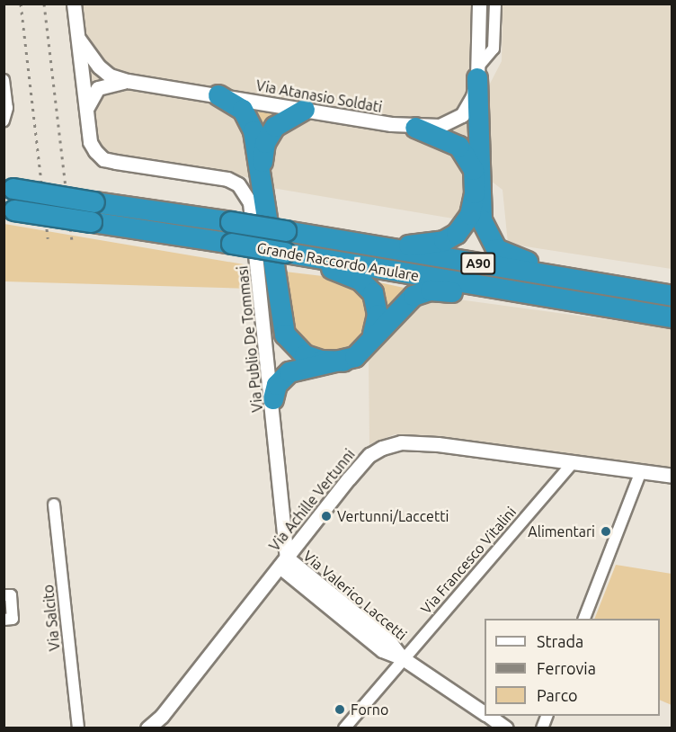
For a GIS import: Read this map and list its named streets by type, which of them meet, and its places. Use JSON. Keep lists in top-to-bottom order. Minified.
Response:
{"streets":{"highway":["Grande Raccordo Anulare","A90"],"street":["Via Atanasio Soldati","Via Publio De Tommasi","Via Achille Vertunni","Via Francesco Vitalini","Via Valerico Laccetti","Via Salcito"]},"crossings":[["Via Atanasio Soldati","Via Publio De Tommasi"],["Via Publio De Tommasi","Via Achille Vertunni"],["Via Publio De Tommasi","Via Valerico Laccetti"],["Via Achille Vertunni","Via Francesco Vitalini"],["Via Achille Vertunni","Via Valerico Laccetti"],["Via Francesco Vitalini","Via Valerico Laccetti"]],"places":["Vertunni/Laccetti","Alimentari","Forno"],"legend":["Strada","Ferrovia","Parco"]}
